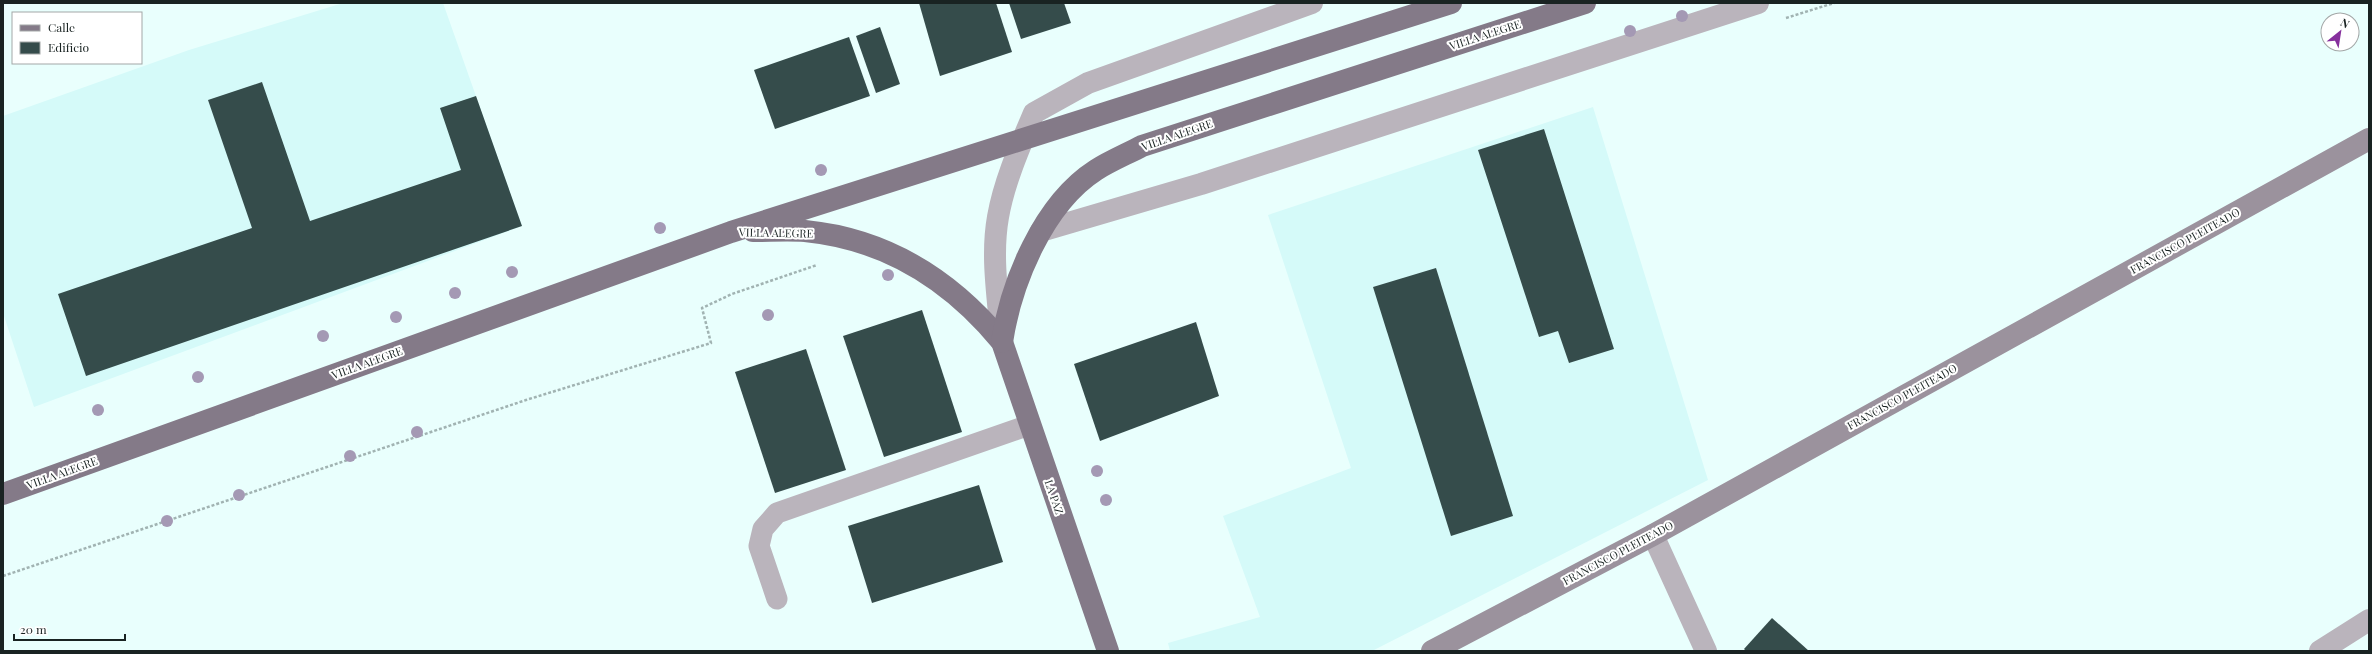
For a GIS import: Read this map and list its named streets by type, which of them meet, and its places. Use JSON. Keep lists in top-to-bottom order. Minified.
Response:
{"streets":{"main road":["VILLA ALEGRE","LA PAZ"],"street":["FRANCISCO PLEITEADO"]},"crossings":[["VILLA ALEGRE","LA PAZ"]],"legend":["Calle","Edificio"],"scale_bar":"20 m","north":"top right"}
